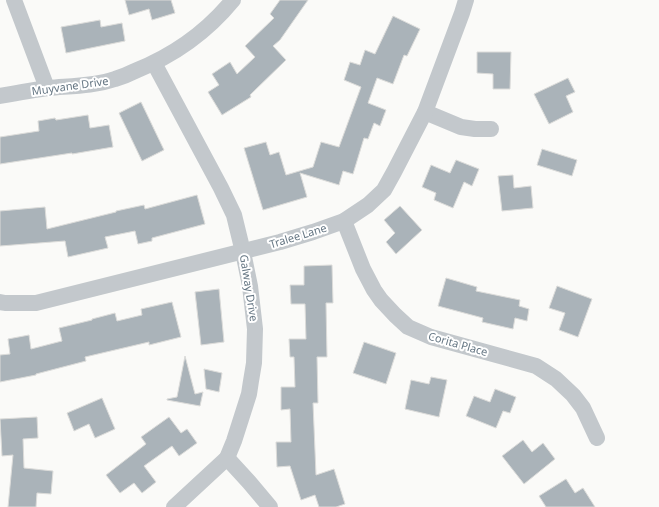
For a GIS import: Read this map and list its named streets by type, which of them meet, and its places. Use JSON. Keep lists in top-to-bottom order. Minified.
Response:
{"streets":{"street":["Muyvane Drive","Tralee Lane","Galway Drive","Corita Place"]},"crossings":[["Muyvane Drive","Galway Drive"],["Tralee Lane","Galway Drive"],["Tralee Lane","Corita Place"]]}
